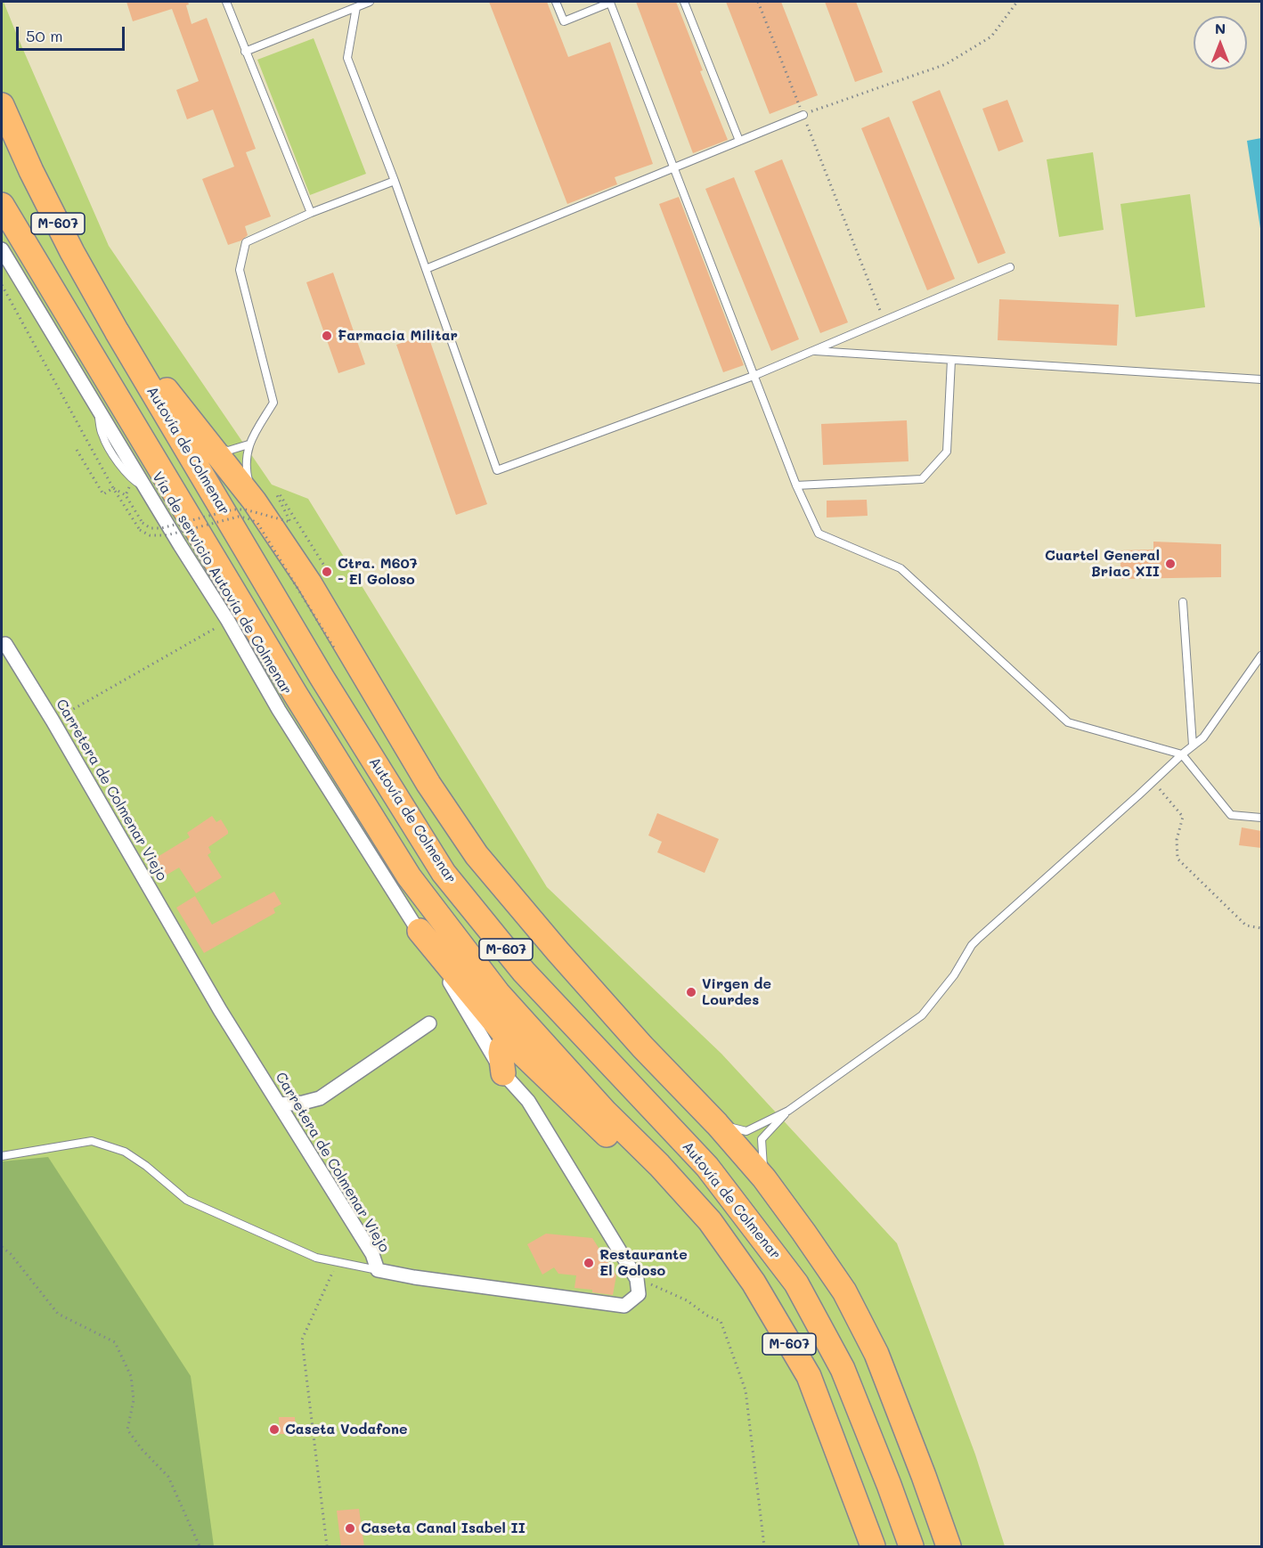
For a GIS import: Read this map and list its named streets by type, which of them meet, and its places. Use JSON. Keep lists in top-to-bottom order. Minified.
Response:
{"streets":{"highway":["M-607","Autovía de Colmenar"],"street":["Vía de servicio Autovía de Colmenar","Carretera de Colmenar Viejo"]},"places":["Farmacia Militar","Cuartel General Briac XII","Ctra. M607 - El Goloso","Virgen de Lourdes","Restaurante El Goloso","Caseta Vodafone","Caseta Canal Isabel II"],"scale_bar":"50 m","north":"top"}
